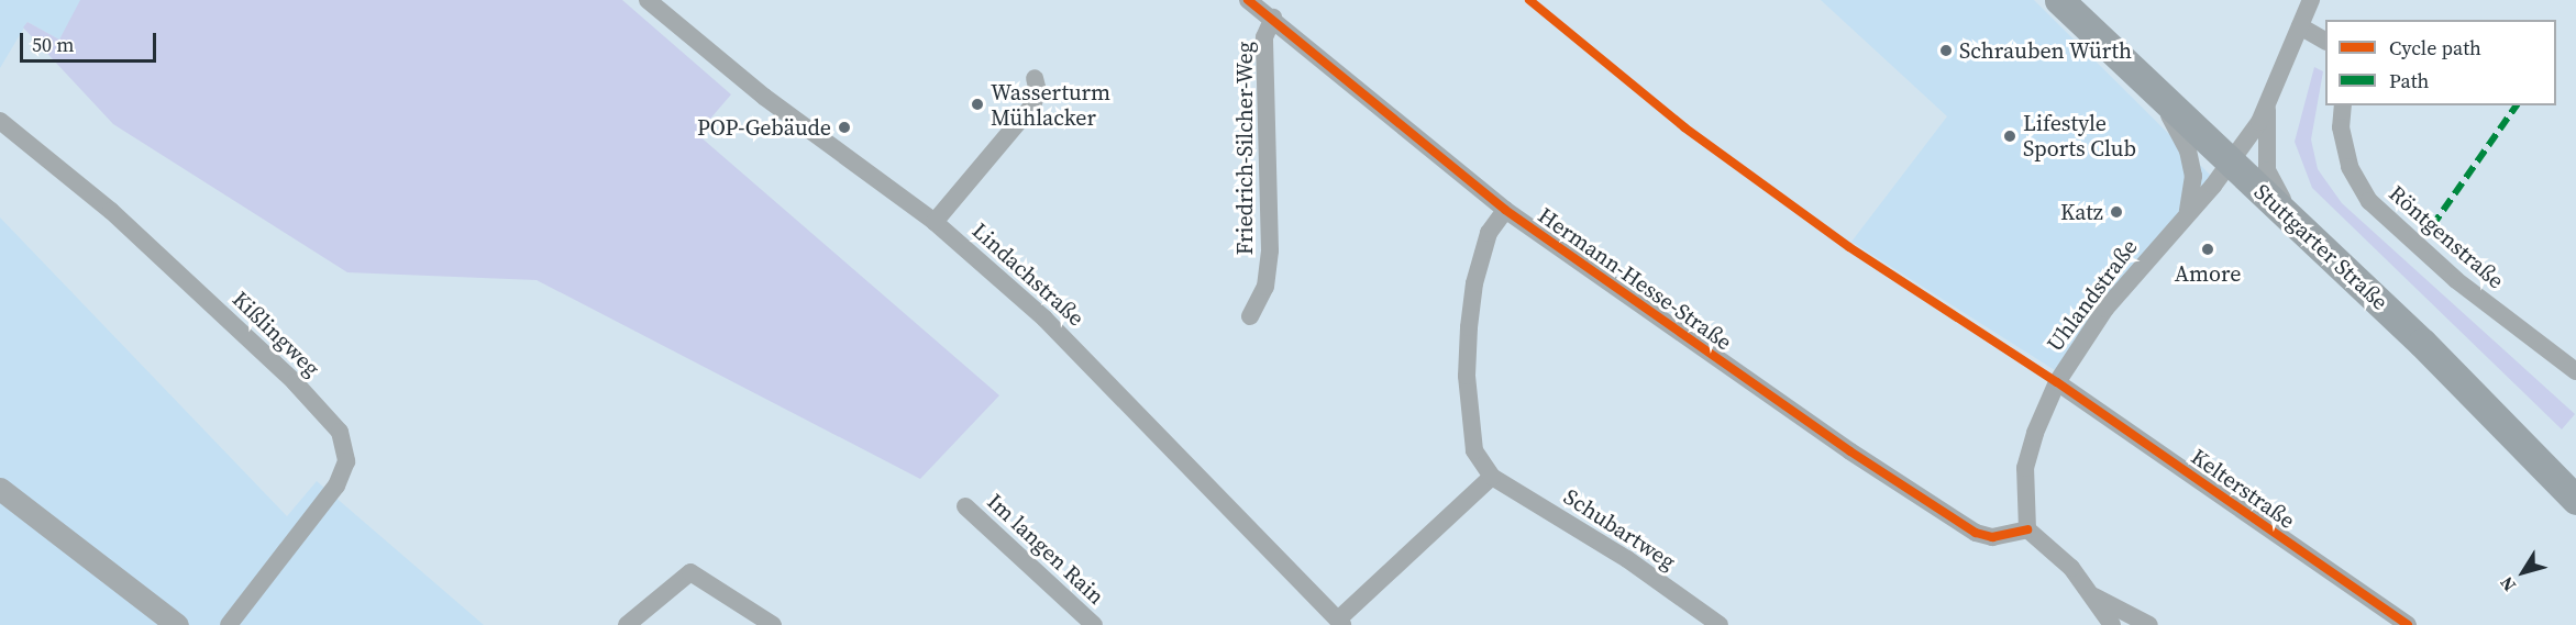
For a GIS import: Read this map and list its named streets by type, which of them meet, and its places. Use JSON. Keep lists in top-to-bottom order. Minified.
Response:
{"streets":{"main road":["Stuttgarter Straße"],"street":["Friedrich-Silcher-Weg","Röntgenstraße","Lindachstraße","Hermann-Hesse-Straße","Uhlandstraße","Kißlingweg","Kelterstraße","Schubartweg","Im langen Rain"]},"crossings":[["Friedrich-Silcher-Weg","Hermann-Hesse-Straße"],["Stuttgarter Straße","Uhlandstraße"],["Hermann-Hesse-Straße","Uhlandstraße"],["Uhlandstraße","Kelterstraße"]],"places":["Schrauben Würth","Wasserturm Mühlacker","POP-Gebäude","Lifestyle Sports Club","Katz","Amore"],"legend":["Cycle path","Path"],"scale_bar":"50 m","north":"bottom left"}
